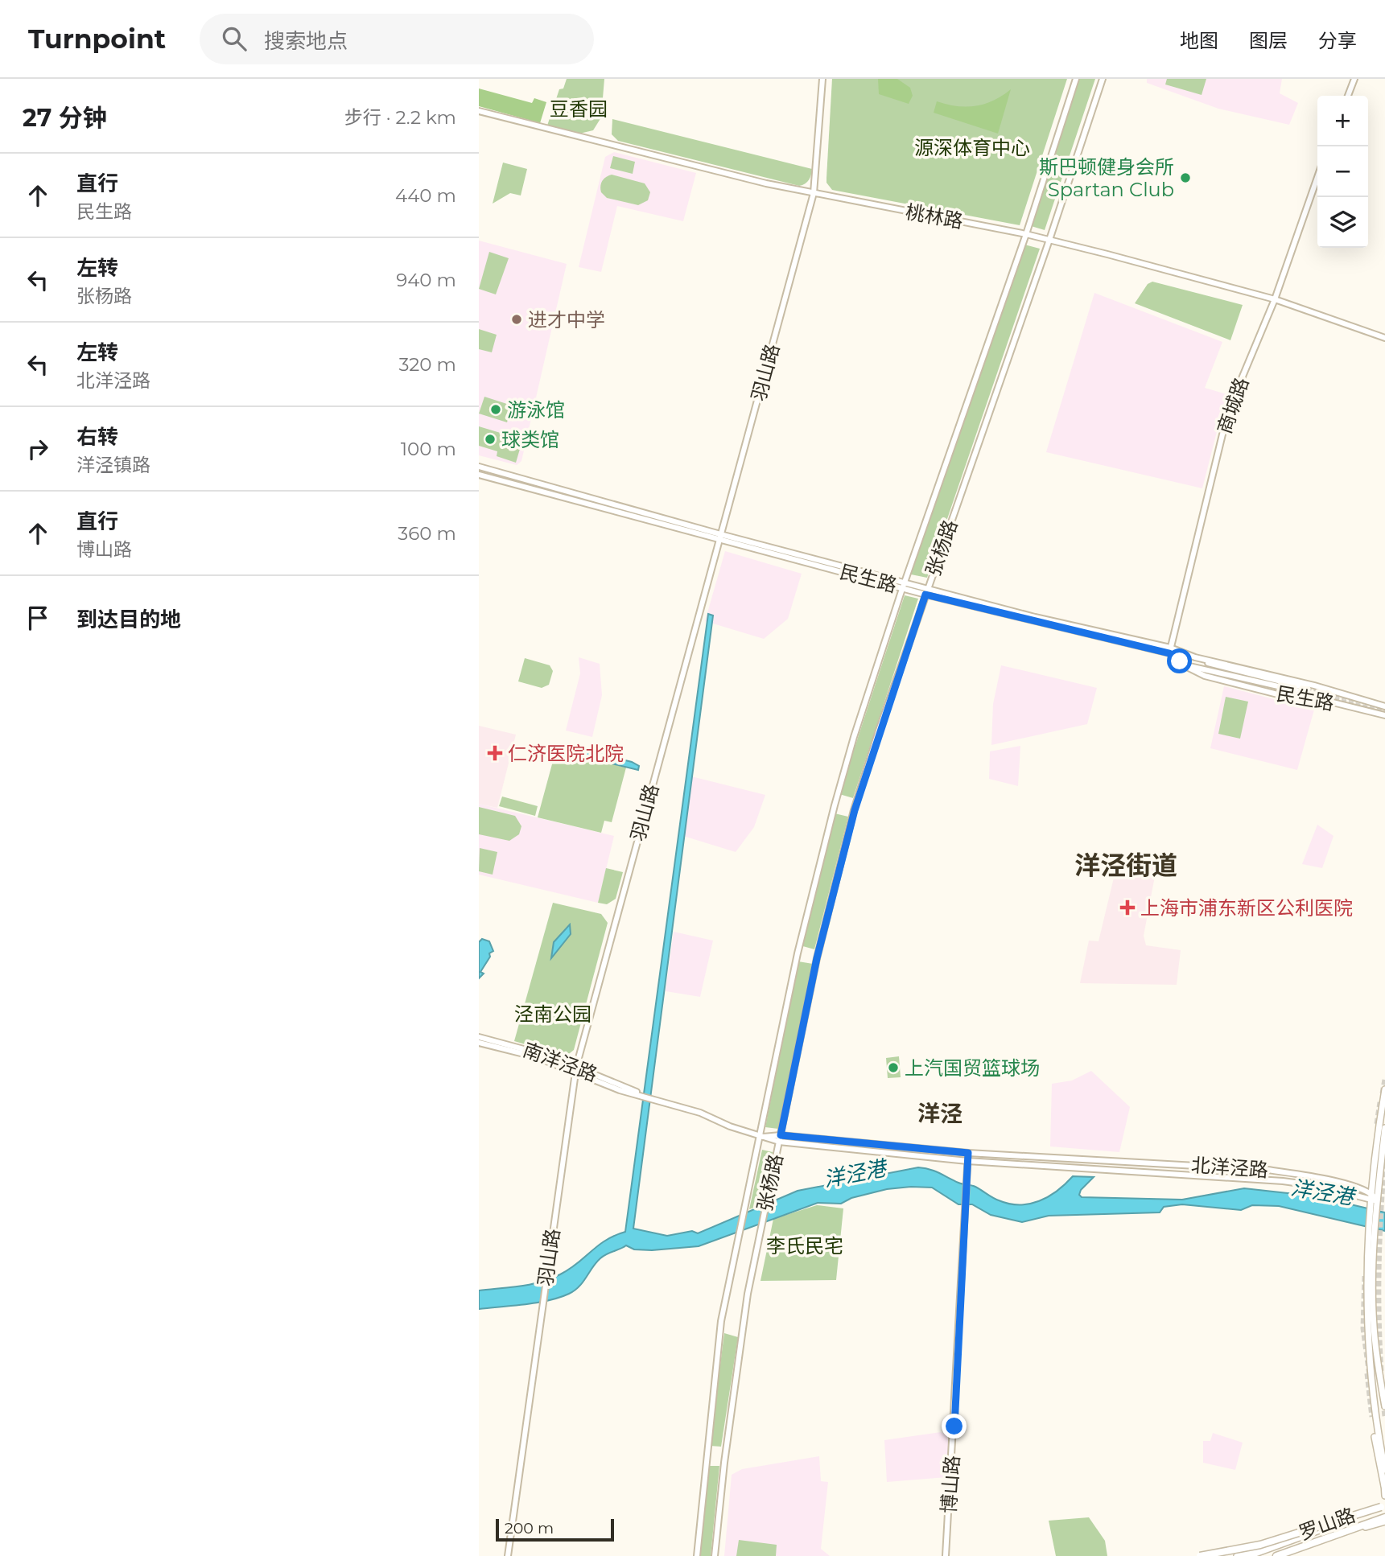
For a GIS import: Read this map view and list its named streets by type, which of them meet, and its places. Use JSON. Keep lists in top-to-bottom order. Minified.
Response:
{"streets":{"main road":["桃林路","羽山路","商城路","张杨路","民生路","南洋泾路","北洋泾路","博山路","罗山路"]},"crossings":[["桃林路","羽山路"],["桃林路","商城路"],["桃林路","张杨路"],["羽山路","民生路"],["羽山路","南洋泾路"],["商城路","民生路"],["张杨路","民生路"],["张杨路","南洋泾路"],["张杨路","北洋泾路"],["南洋泾路","北洋泾路"],["北洋泾路","博山路"]],"districts":["洋泾街道","洋泾"],"water":["洋泾港"],"parks":["豆香园","源深体育中心","泾南公园","李氏民宅"],"places":{"other":["斯巴顿健身会所 Spartan Club","进才中学","游泳馆","球类馆","上汽国贸篮球场"],"health":["仁济医院北院","上海市浦东新区公利医院"]},"scale_bar":"200 m","page":{"header":"Turnpoint","search":"搜索地点","nav":["地图","图层","分享"],"heading":["27 分钟","步行 · 2.2 km"],"map_buttons":["+","−"],"list":[["直行","民生路","440 m"],["左转","张杨路","940 m"],["左转","北洋泾路","320 m"],["右转","洋泾镇路","100 m"],["直行","博山路","360 m"],"到达目的地"],"scale":"200 m"}}
